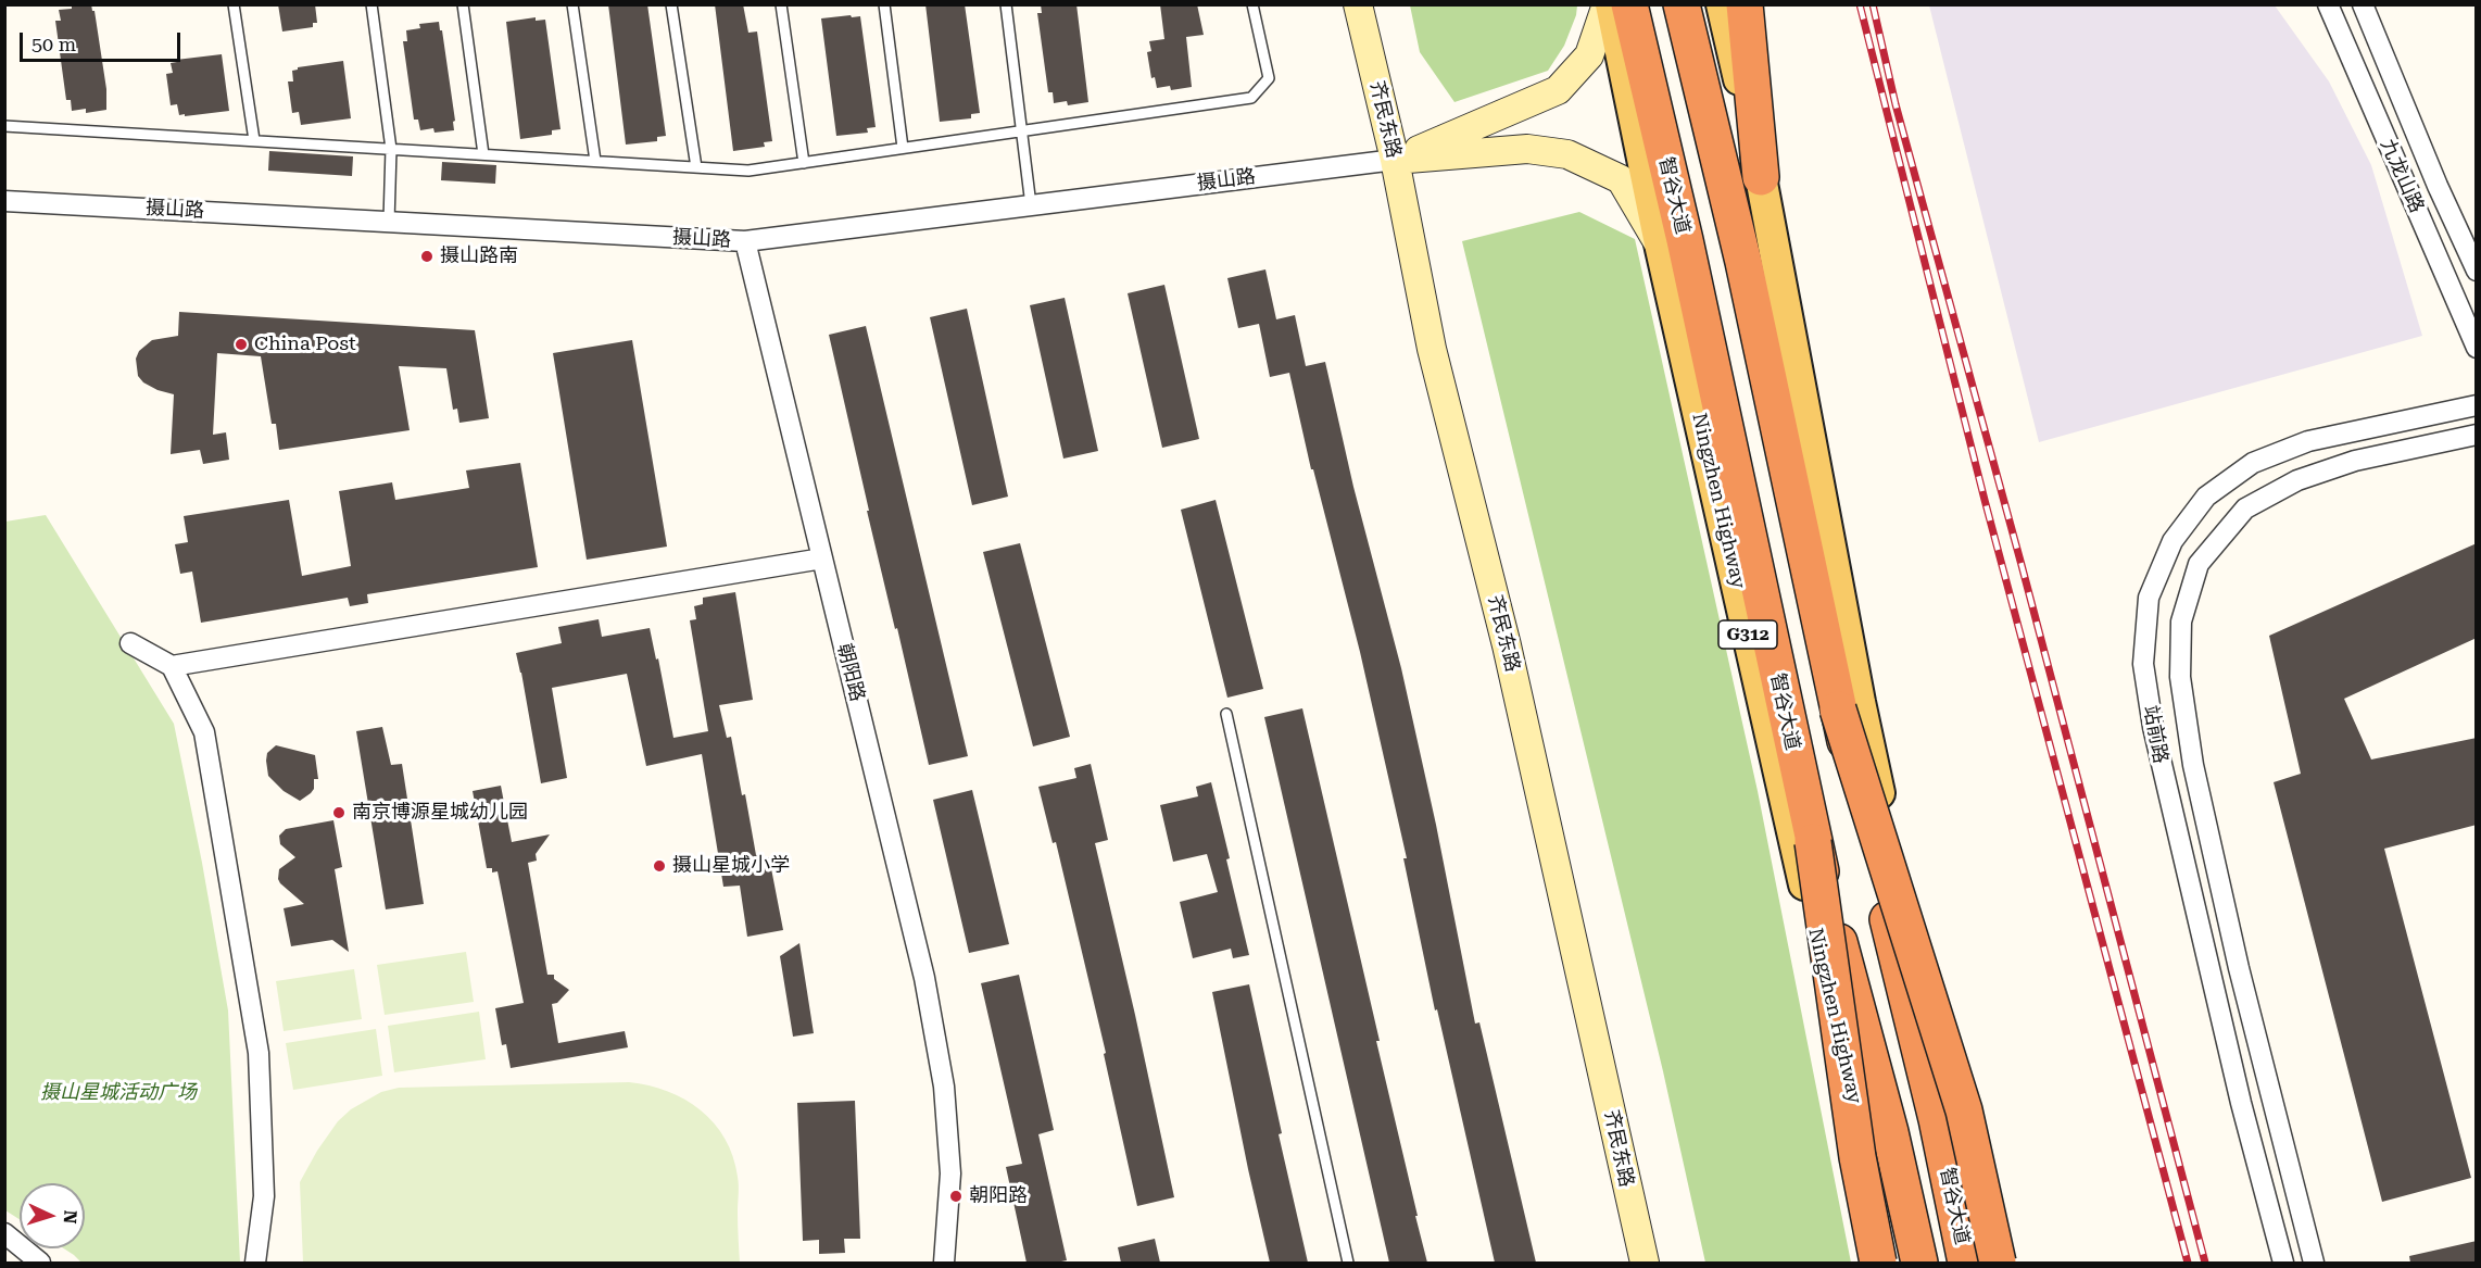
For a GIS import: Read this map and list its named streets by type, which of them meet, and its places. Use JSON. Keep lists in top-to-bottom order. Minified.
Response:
{"streets":{"highway":["智谷大道","G312"],"main road":["Ningzhen Highway"],"street":["齐民东路","九龙山路","摄山路","朝阳路","站前路"]},"crossings":[["齐民东路","摄山路"],["摄山路","朝阳路"],["智谷大道","G312"]],"parks":["摄山星城活动广场"],"places":["摄山路南","China Post","南京博源星城幼儿园","摄山星城小学","朝阳路"],"scale_bar":"50 m","north":"right"}
